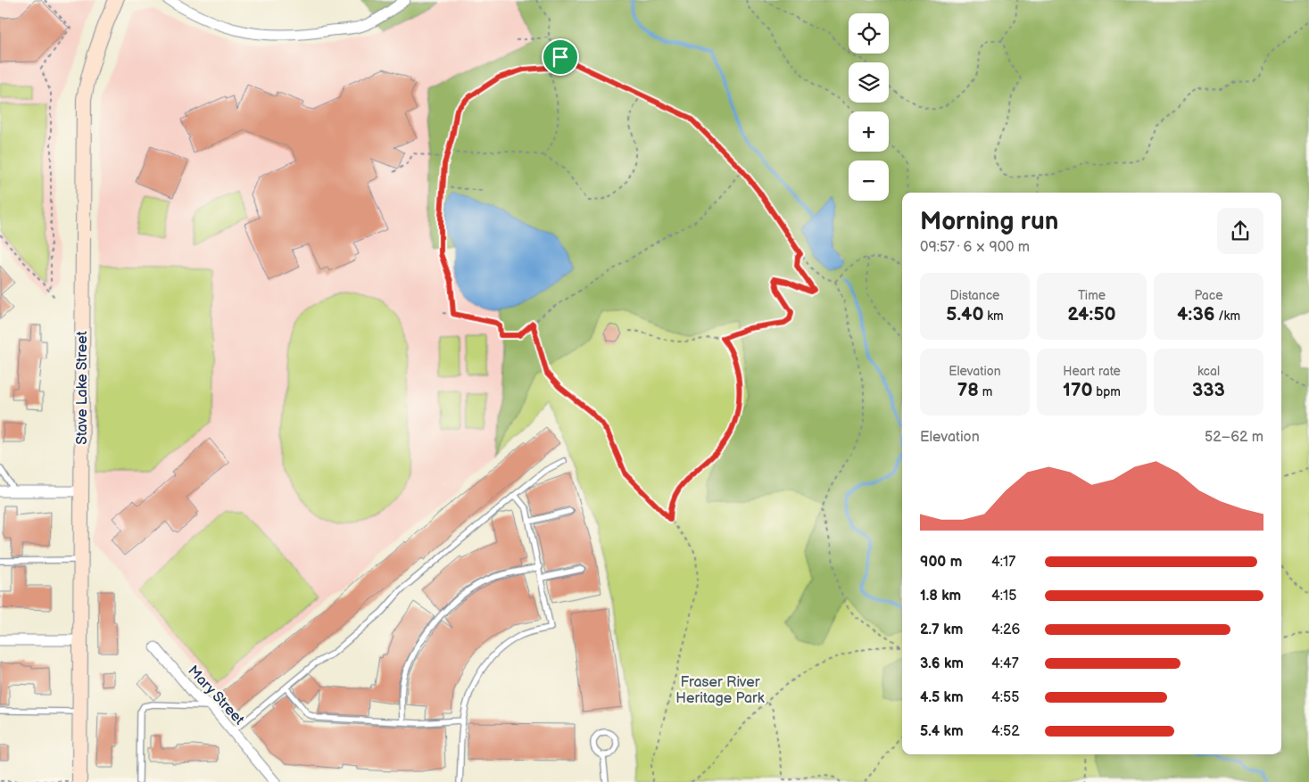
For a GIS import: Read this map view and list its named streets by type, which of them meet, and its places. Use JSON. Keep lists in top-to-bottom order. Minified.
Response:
{"streets":{"main road":["Stave Lake Street"],"street":["Mary Street"]},"parks":["Fraser River Heritage Park"],"page":{"map_buttons":["+","−"],"heading":["Morning run","09:57 · 6 × 900 m"],"stats":[["Distance","5.40 km"],["Time","24:50"],["Pace","4:36 /km"],["Elevation","78 m"],["Heart rate","170 bpm"],["kcal","333"]],"chart":["Elevation","52–62 m"],"list":[{"name":"900 m","note":"4:17"},{"name":"1.8 km","note":"4:15"},{"name":"2.7 km","note":"4:26"},{"name":"3.6 km","note":"4:47"},{"name":"4.5 km","note":"4:55"},{"name":"5.4 km","note":"4:52"}]}}
